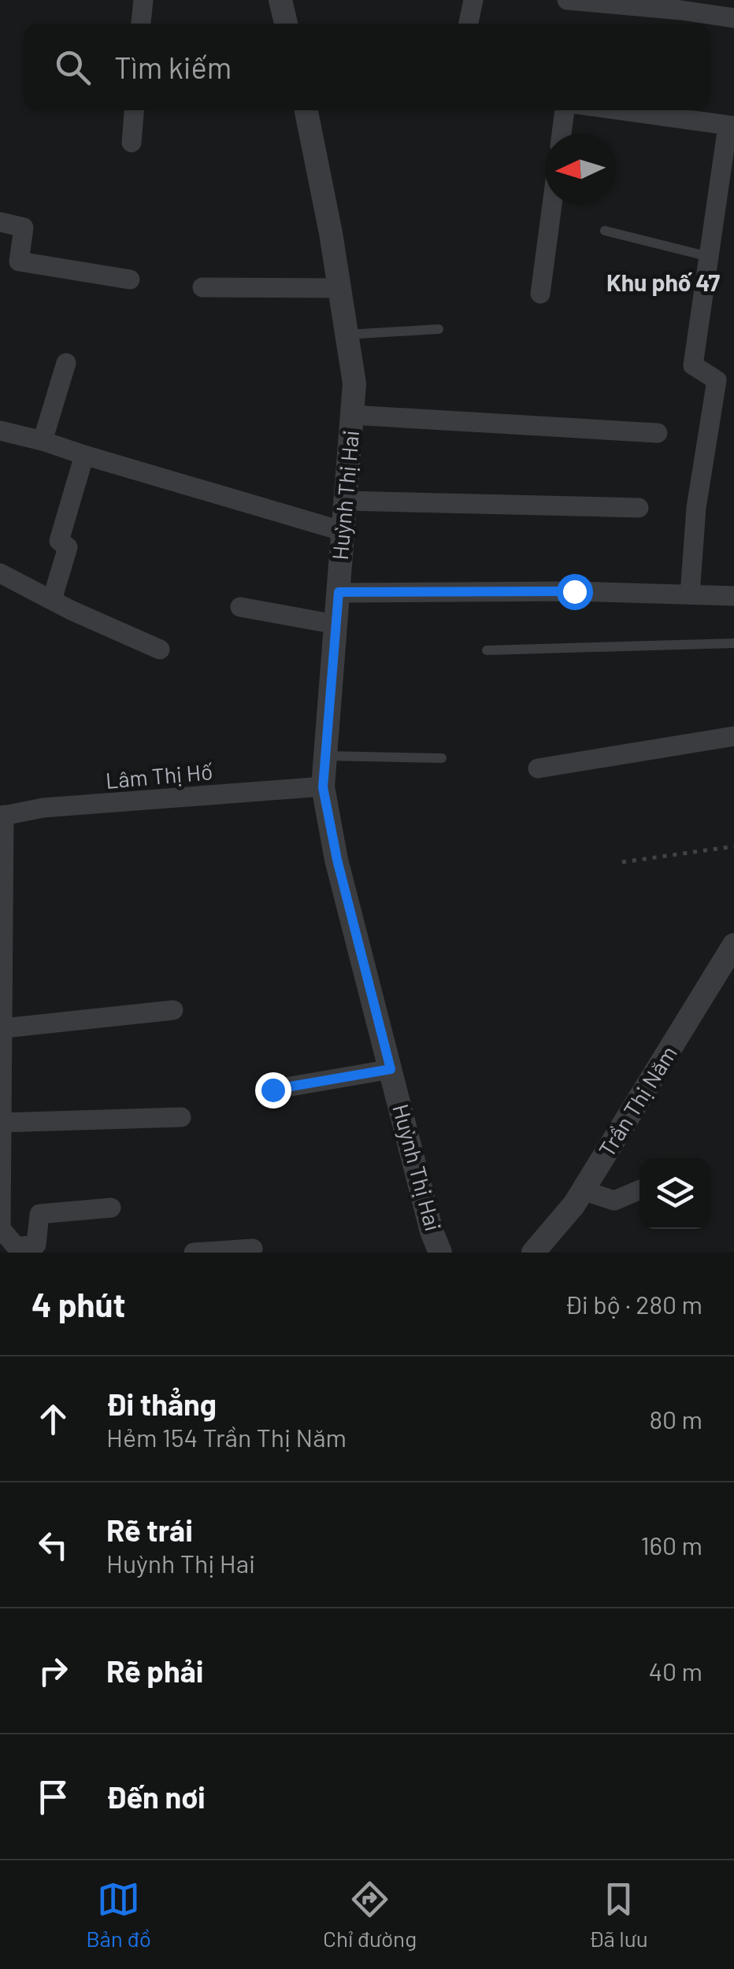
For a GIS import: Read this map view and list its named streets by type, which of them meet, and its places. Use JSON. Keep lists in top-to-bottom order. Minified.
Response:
{"streets":{"street":["Huỳnh Thị Hai","Lâm Thị Hố","Trần Thị Năm"]},"crossings":[["Huỳnh Thị Hai","Lâm Thị Hố"]],"districts":["Khu phố 47"],"north":"left","page":{"search":"Tìm kiếm","heading":["4 phút","Đi bộ · 280 m"],"list":[["Đi thẳng","Hẻm 154 Trần Thị Năm","80 m"],["Rẽ trái","Huỳnh Thị Hai","160 m"],["Rẽ phải","40 m"],"Đến nơi"],"nav":["Bản đồ","Chỉ đường","Đã lưu"]}}
